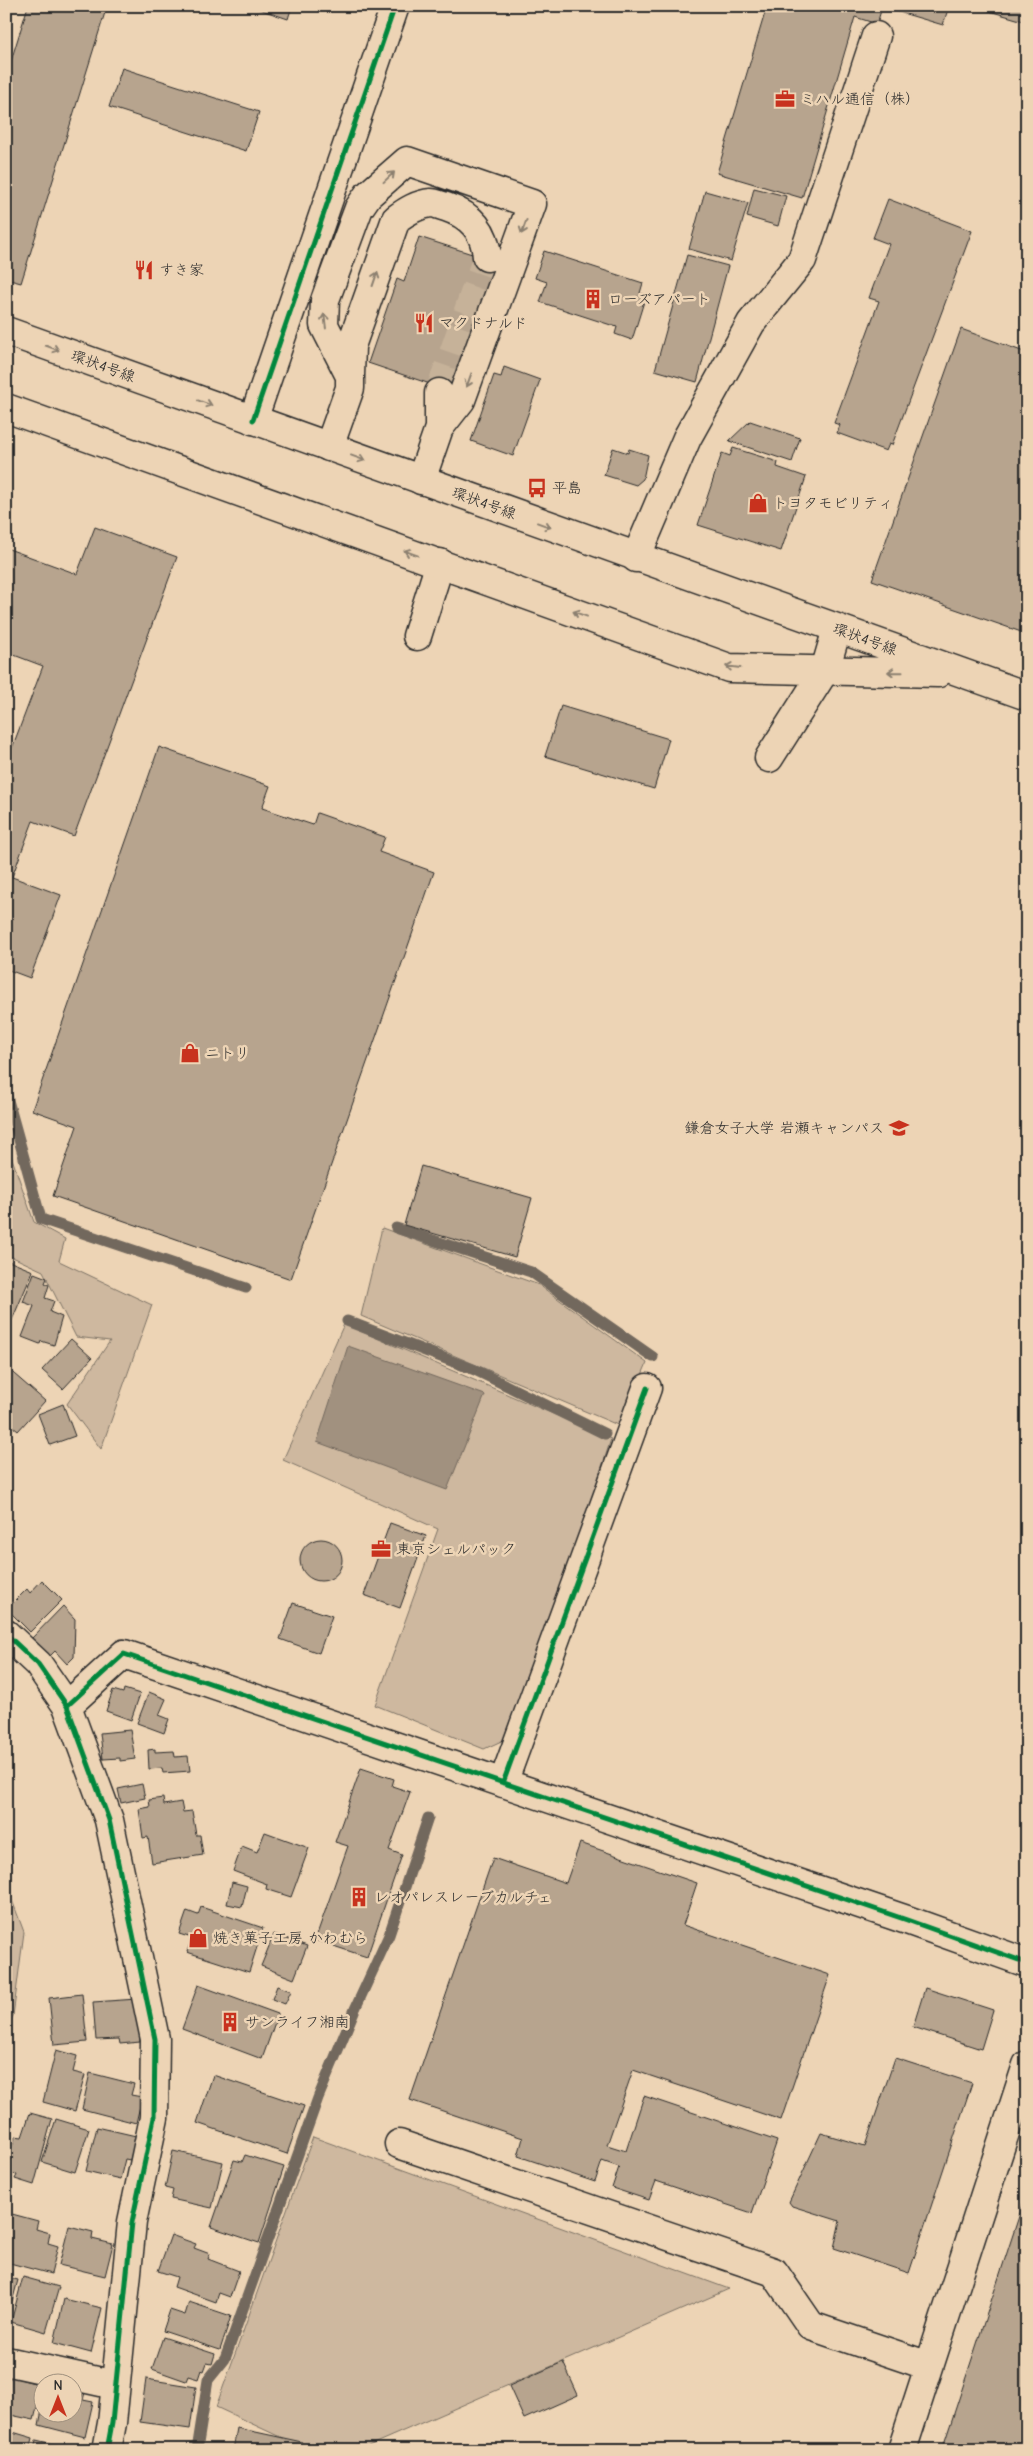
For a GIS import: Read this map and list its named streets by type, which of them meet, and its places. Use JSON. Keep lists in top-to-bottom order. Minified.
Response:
{"streets":{"street":["環状4号線"]},"places":{"office":["ミハル通信（株）","東京シェルパック"],"restaurant":["すき家","マクドナルド"],"building":["ローズアパート","レオパレスレーブカルチェ","サンライフ湘南"],"bus stop":["平島"],"shop":["トヨタモビリティ","ニトリ","焼き菓子工房 かわむら"],"school or university":["鎌倉女子大学 岩瀬キャンパス"]},"north":"top"}
